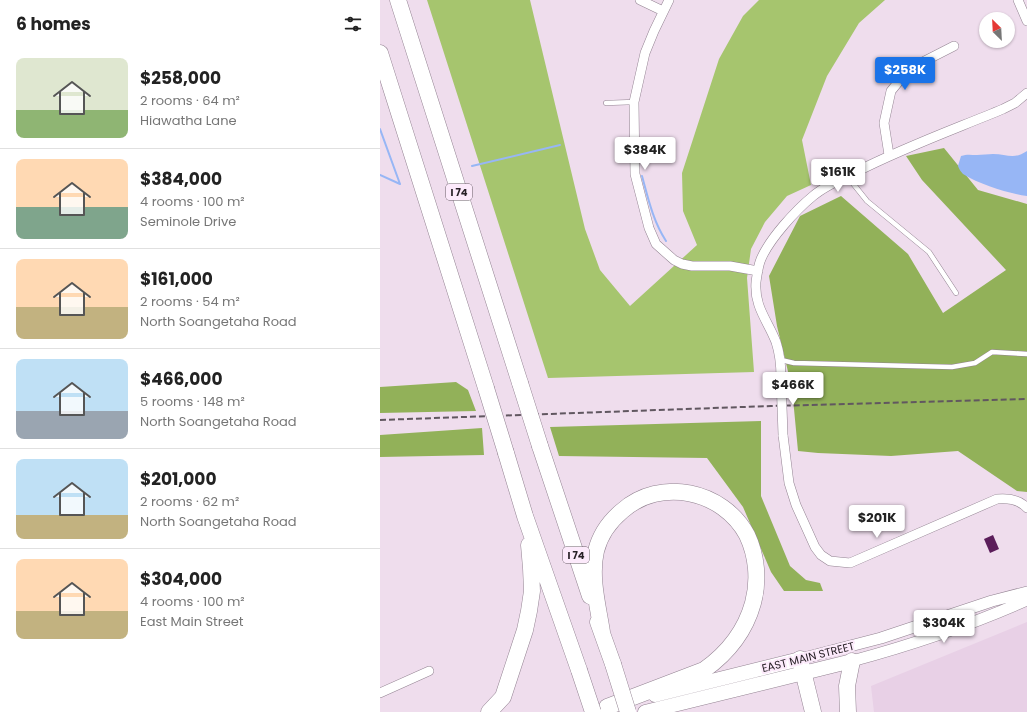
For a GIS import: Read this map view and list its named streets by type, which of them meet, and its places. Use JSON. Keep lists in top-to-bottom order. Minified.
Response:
{"streets":{"highway":["I 74"],"main road":["EAST MAIN STREET"]},"north":"top left","page":{"heading":"6 homes","list":[{"name":"$258,000","note":"2 rooms · 64 m² · Hiawatha Lane"},{"name":"$384,000","note":"4 rooms · 100 m² · Seminole Drive"},{"name":"$161,000","note":"2 rooms · 54 m² · North Soangetaha Road"},{"name":"$466,000","note":"5 rooms · 148 m² · North Soangetaha Road"},{"name":"$201,000","note":"2 rooms · 62 m² · North Soangetaha Road"},{"name":"$304,000","note":"4 rooms · 100 m² · East Main Street"}],"price":["$258K","$384K","$161K","$466K","$201K","$304K"]}}
